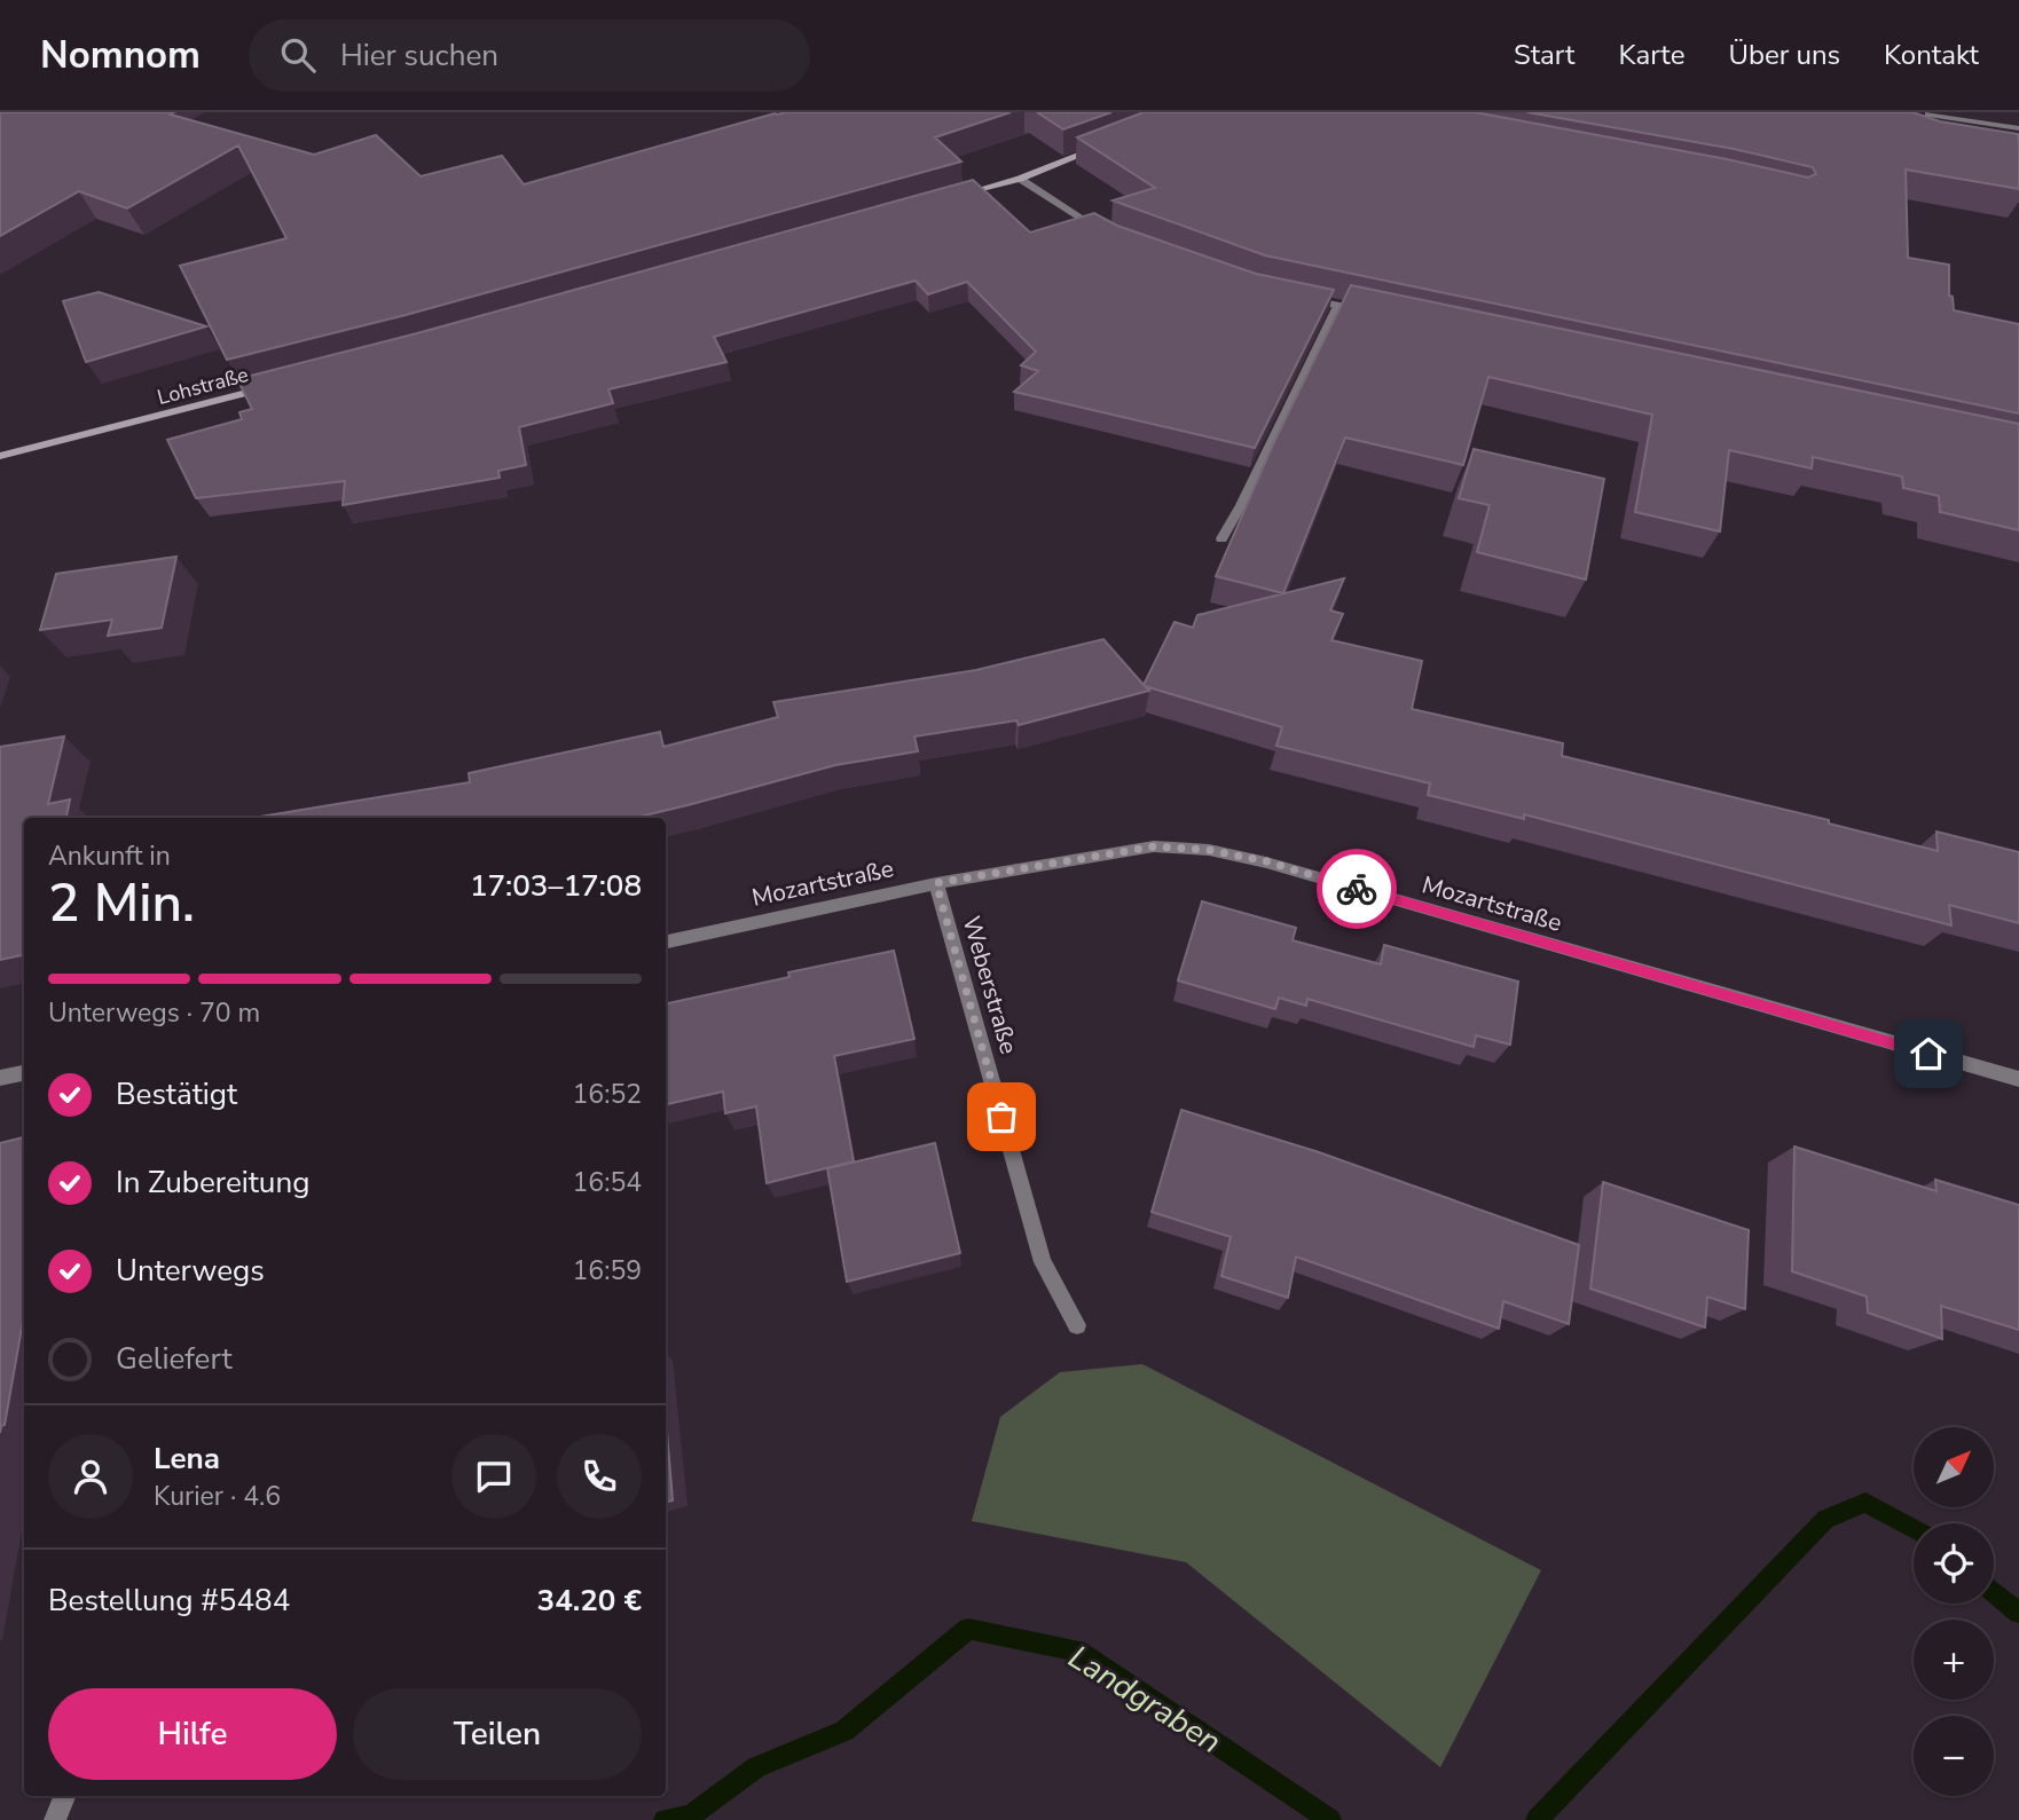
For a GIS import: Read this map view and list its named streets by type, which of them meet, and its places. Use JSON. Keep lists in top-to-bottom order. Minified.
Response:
{"streets":{"main road":["Lohstraße"],"street":["Mozartstraße","Weberstraße"]},"crossings":[["Mozartstraße","Weberstraße"]],"water":["Landgraben"],"north":"top right","page":{"header":"Nomnom","search":"Hier suchen","nav":["Start","Karte","Über uns","Kontakt"],"heading":["2 Min.","Ankunft in","17:03–17:08"],"panel":["Lena","Kurier · 4.6","Bestellung #5484","34.20 €"],"bar":"Unterwegs · 70 m","list":[["Bestätigt","16:52"],["In Zubereitung","16:54"],["Unterwegs","16:59"],"Geliefert"],"map_buttons":["+","−"],"buttons":["Hilfe","Teilen"]}}
